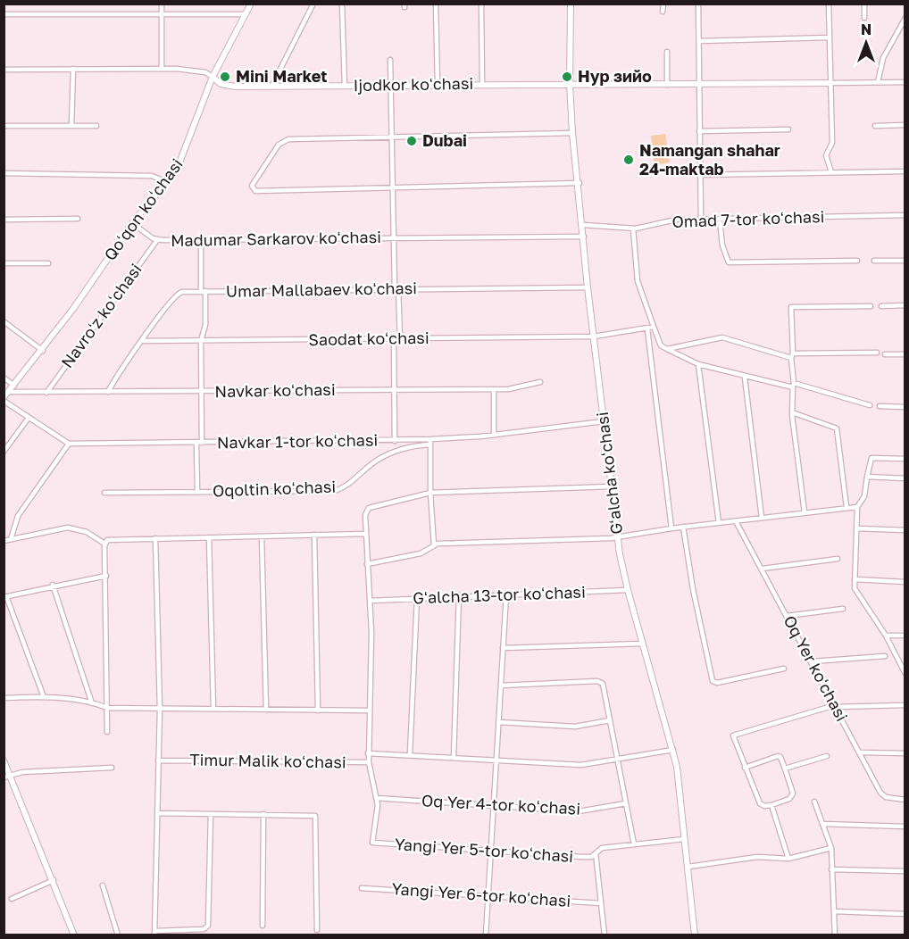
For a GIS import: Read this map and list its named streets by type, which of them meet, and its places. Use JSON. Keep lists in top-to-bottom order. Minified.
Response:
{"streets":{"street":["Ijodkor koʻchasi","Qoʻqon koʻchasi","Omad 7-tor koʻchasi","Madumar Sarkarov koʻchasi","Umar Mallabaev koʻchasi","Navroʻz koʻchasi","Saodat koʻchasi","Navkar koʻchasi","Navkar 1-tor koʻchasi","Gʻalcha koʻchasi","Oqoltin koʻchasi","Gʻalcha 13-tor koʻchasi","Oq Yer koʻchasi","Timur Malik koʻchasi","Oq Yer 4-tor koʻchasi","Yangi Yer 5-tor koʻchasi","Yangi Yer 6-tor koʻchasi"]},"crossings":[["Ijodkor koʻchasi","Qoʻqon koʻchasi"],["Ijodkor koʻchasi","Gʻalcha koʻchasi"],["Qoʻqon koʻchasi","Madumar Sarkarov koʻchasi"],["Qoʻqon koʻchasi","Navkar koʻchasi"],["Omad 7-tor koʻchasi","Gʻalcha koʻchasi"],["Madumar Sarkarov koʻchasi","Navroʻz koʻchasi"],["Madumar Sarkarov koʻchasi","Gʻalcha koʻchasi"],["Umar Mallabaev koʻchasi","Saodat koʻchasi"],["Umar Mallabaev koʻchasi","Navkar koʻchasi"],["Umar Mallabaev koʻchasi","Gʻalcha koʻchasi"],["Navroʻz koʻchasi","Navkar koʻchasi"],["Saodat koʻchasi","Gʻalcha koʻchasi"],["Navkar 1-tor koʻchasi","Gʻalcha koʻchasi"],["Navkar 1-tor koʻchasi","Oqoltin koʻchasi"],["Gʻalcha koʻchasi","Gʻalcha 13-tor koʻchasi"],["Gʻalcha koʻchasi","Yangi Yer 5-tor koʻchasi"],["Oq Yer 4-tor koʻchasi","Yangi Yer 5-tor koʻchasi"]],"places":["Mini Market","Нур зийо","Dubai","Namangan shahar 24-maktab"],"north":"top"}
